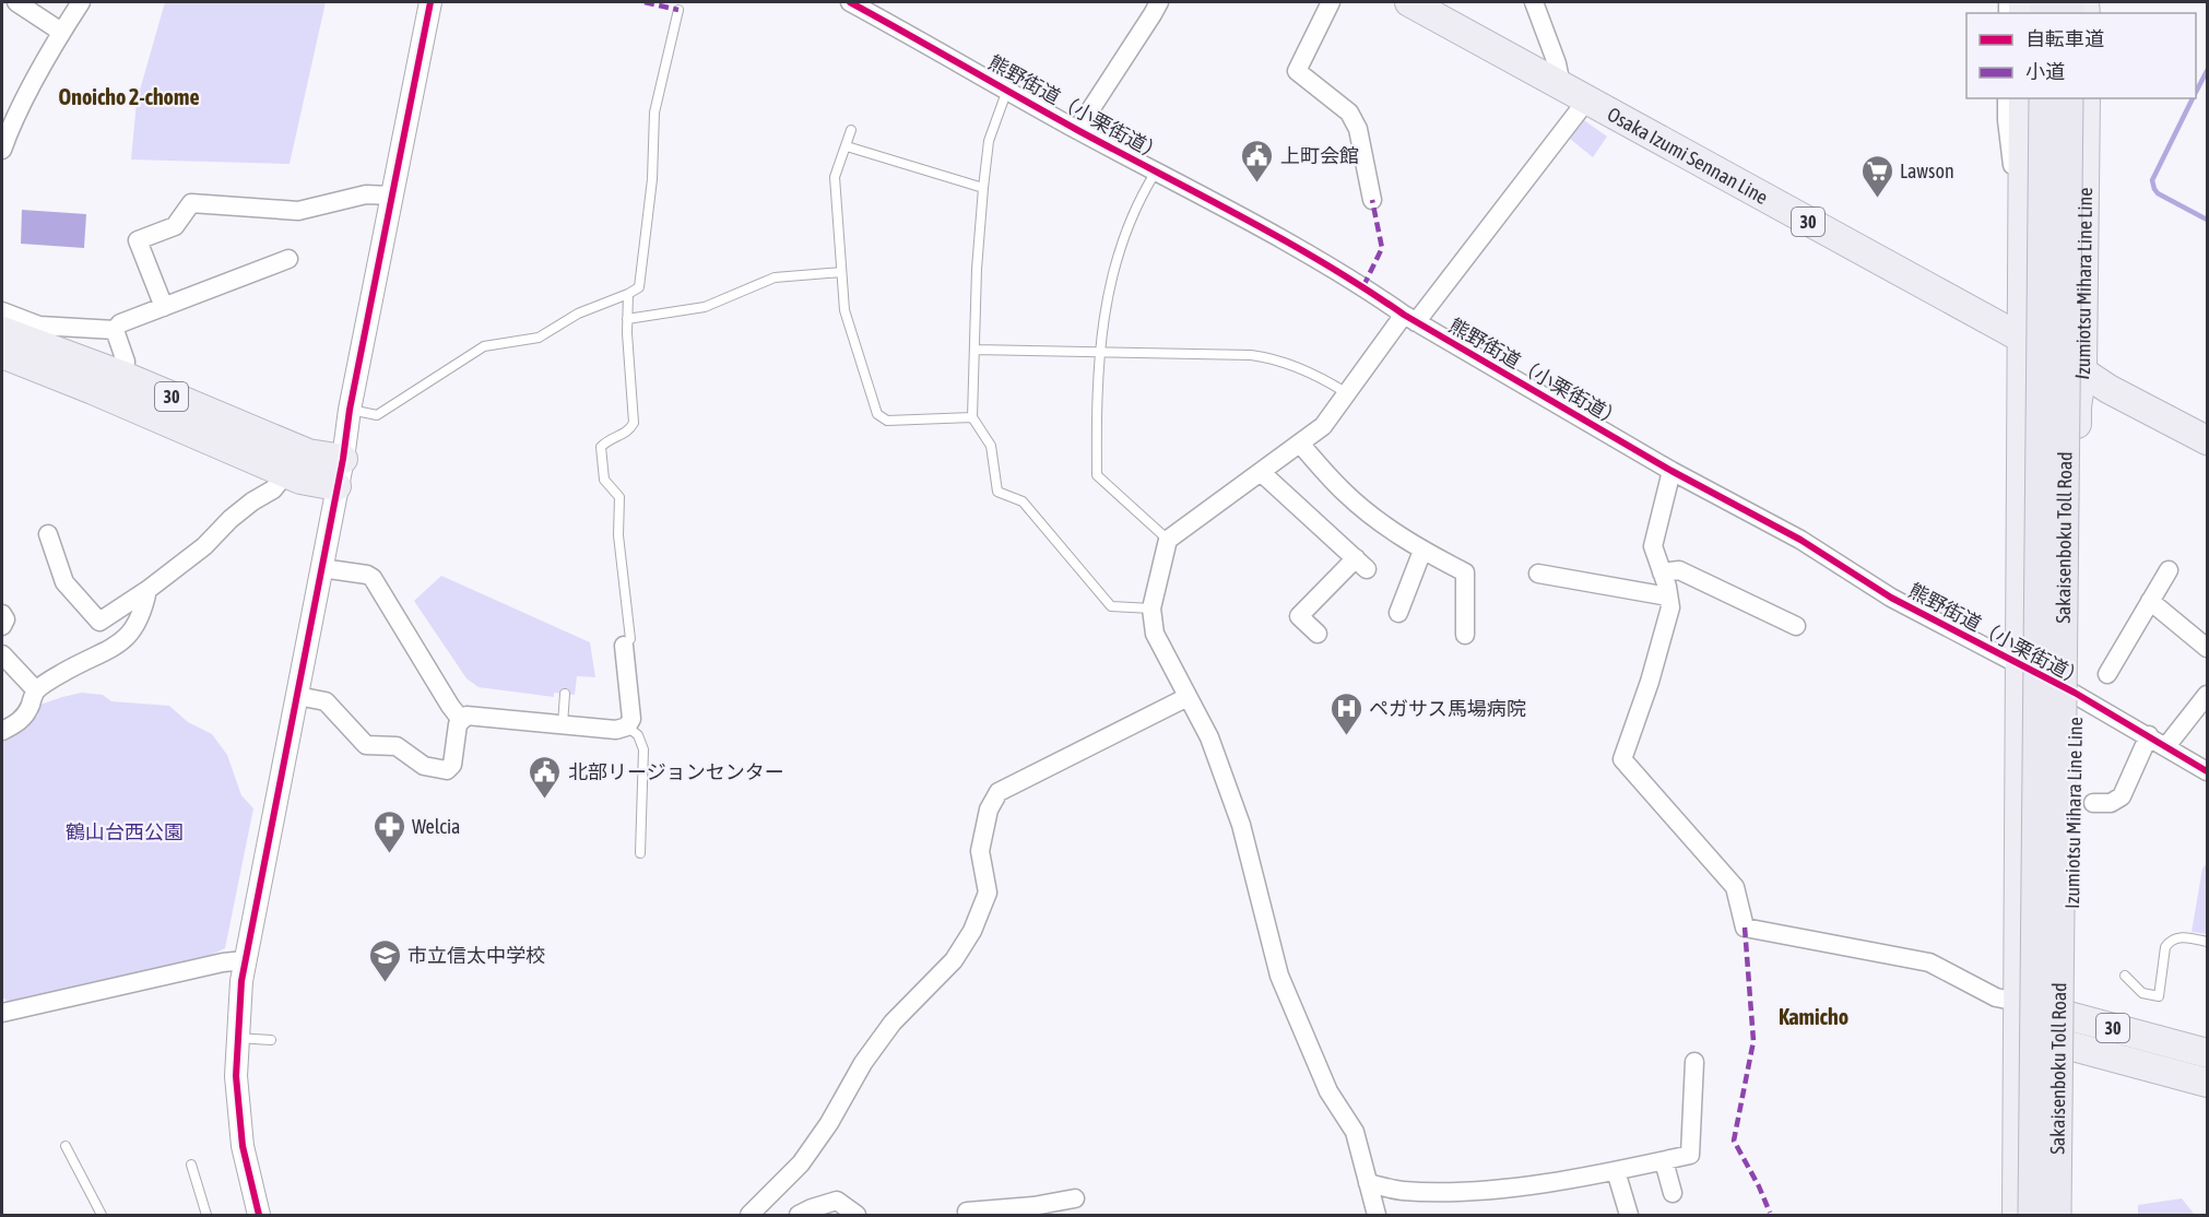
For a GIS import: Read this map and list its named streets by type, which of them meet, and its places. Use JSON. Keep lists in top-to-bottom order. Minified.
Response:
{"streets":{"highway":["Sakaisenboku Toll Road"],"main road":["Osaka Izumi Sennan Line","30","Izumiotsu Mihara Line Line"],"street":["熊野街道（小栗街道）"]},"crossings":[["熊野街道（小栗街道）","Izumiotsu Mihara Line Line"],["Osaka Izumi Sennan Line","Izumiotsu Mihara Line Line"],["30","Izumiotsu Mihara Line Line"]],"districts":["Onoicho 2-chome","Kamicho"],"parks":["鶴山台西公園"],"places":{"public building":["上町会館","北部リージョンセンター"],"supermarket":["Lawson"],"hospital":["ペガサス馬場病院"],"pharmacy":["Welcia"],"school or university":["市立信太中学校"]},"legend":["自転車道","小道"]}
